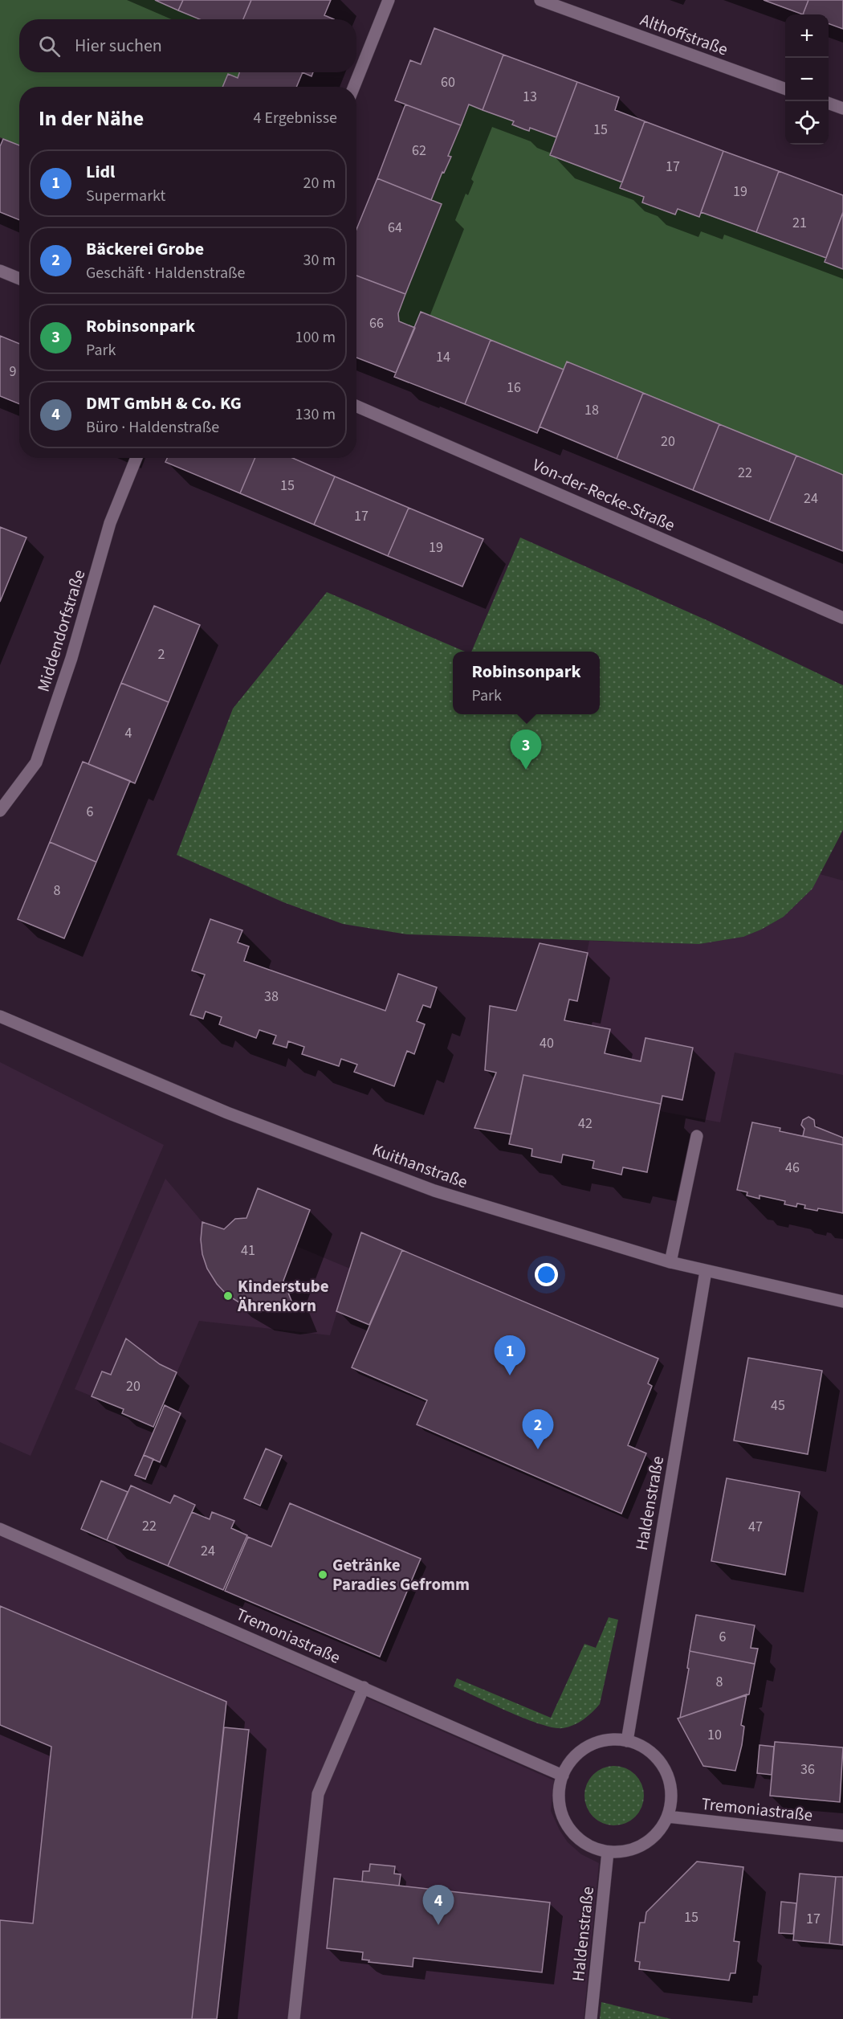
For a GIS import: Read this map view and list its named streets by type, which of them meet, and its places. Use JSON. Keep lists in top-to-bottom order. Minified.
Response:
{"streets":{"street":["Althoffstraße","Von-der-Recke-Straße","Middendorfstraße","Kuithanstraße","Haldenstraße","Tremoniastraße"]},"crossings":[["Kuithanstraße","Haldenstraße"],["Haldenstraße","Tremoniastraße"]],"places":["Kinderstube Ährenkorn","Getränke Paradies Gefromm"],"house_numbers":["60","13","15","62","17","19","21","64","66","14","9","16","18","20","22","15","24","17","19","2","4","6","8","38","40","42","46","41","20","45","22","47","24","6","8","10","36","15","17"],"page":{"map_buttons":["+","−"],"search":"Hier suchen","heading":["In der Nähe","4 Ergebnisse"],"list":[{"mark":"1","name":"Lidl","note":"Supermarkt","value":"20 m"},{"mark":"2","name":"Bäckerei Grobe","note":"Geschäft · Haldenstraße","value":"30 m"},{"mark":"3","name":"Robinsonpark","note":"Park","value":"100 m"},{"mark":"4","name":"DMT GmbH & Co. KG","note":"Büro · Haldenstraße","value":"130 m"}],"popup":["Robinsonpark","Park"],"pins":["3","1","2","4"]}}
